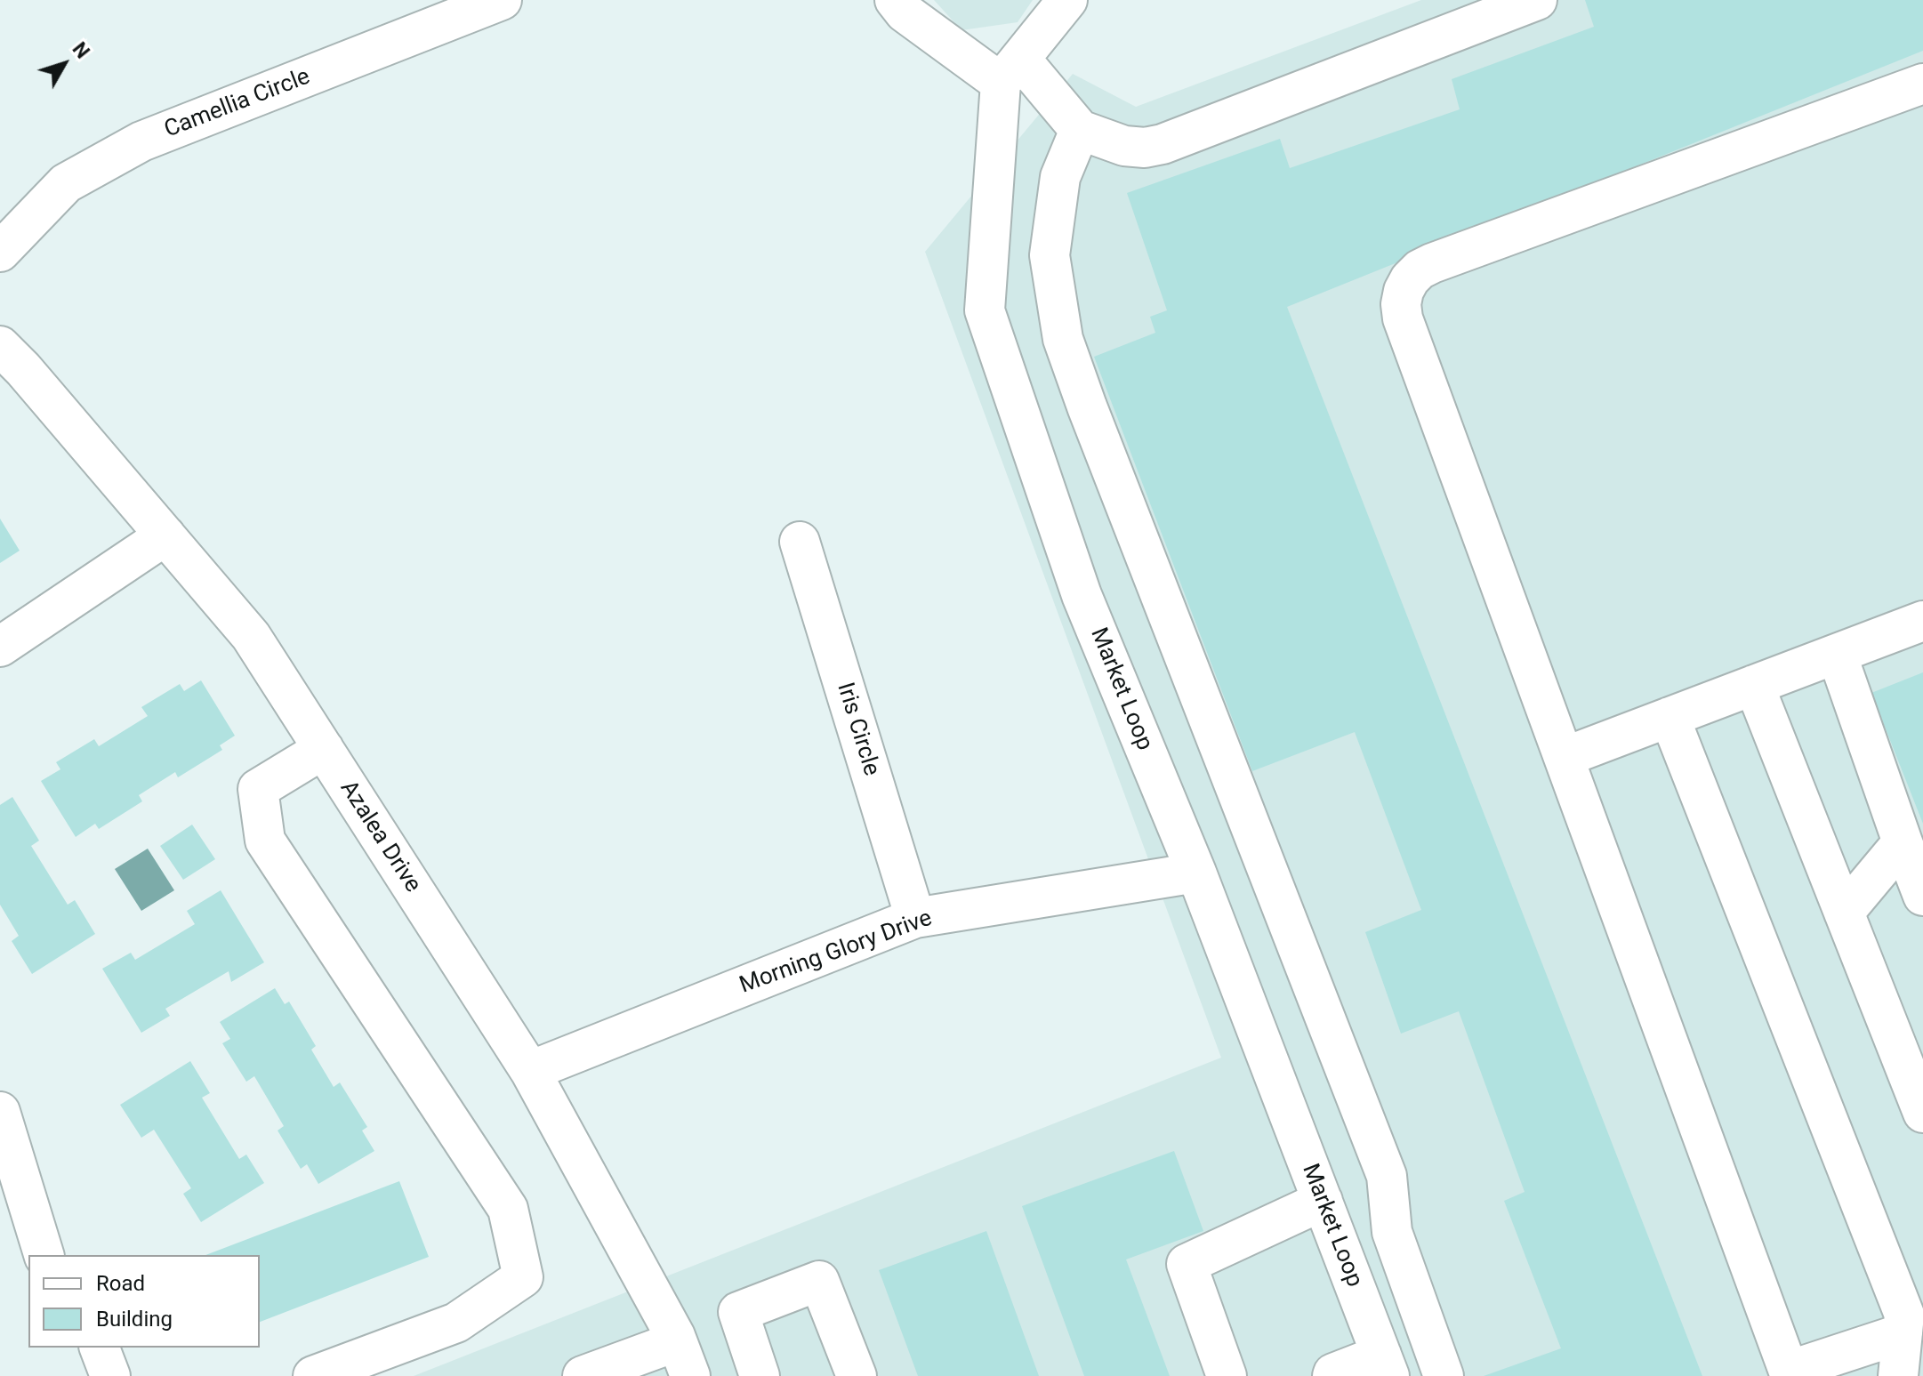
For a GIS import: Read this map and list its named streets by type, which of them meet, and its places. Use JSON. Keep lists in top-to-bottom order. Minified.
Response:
{"streets":{"street":["Camellia Circle","Market Loop","Iris Circle","Azalea Drive","Morning Glory Drive"]},"crossings":[["Market Loop","Morning Glory Drive"],["Iris Circle","Morning Glory Drive"],["Azalea Drive","Morning Glory Drive"]],"legend":["Road","Building"],"north":"top right"}
